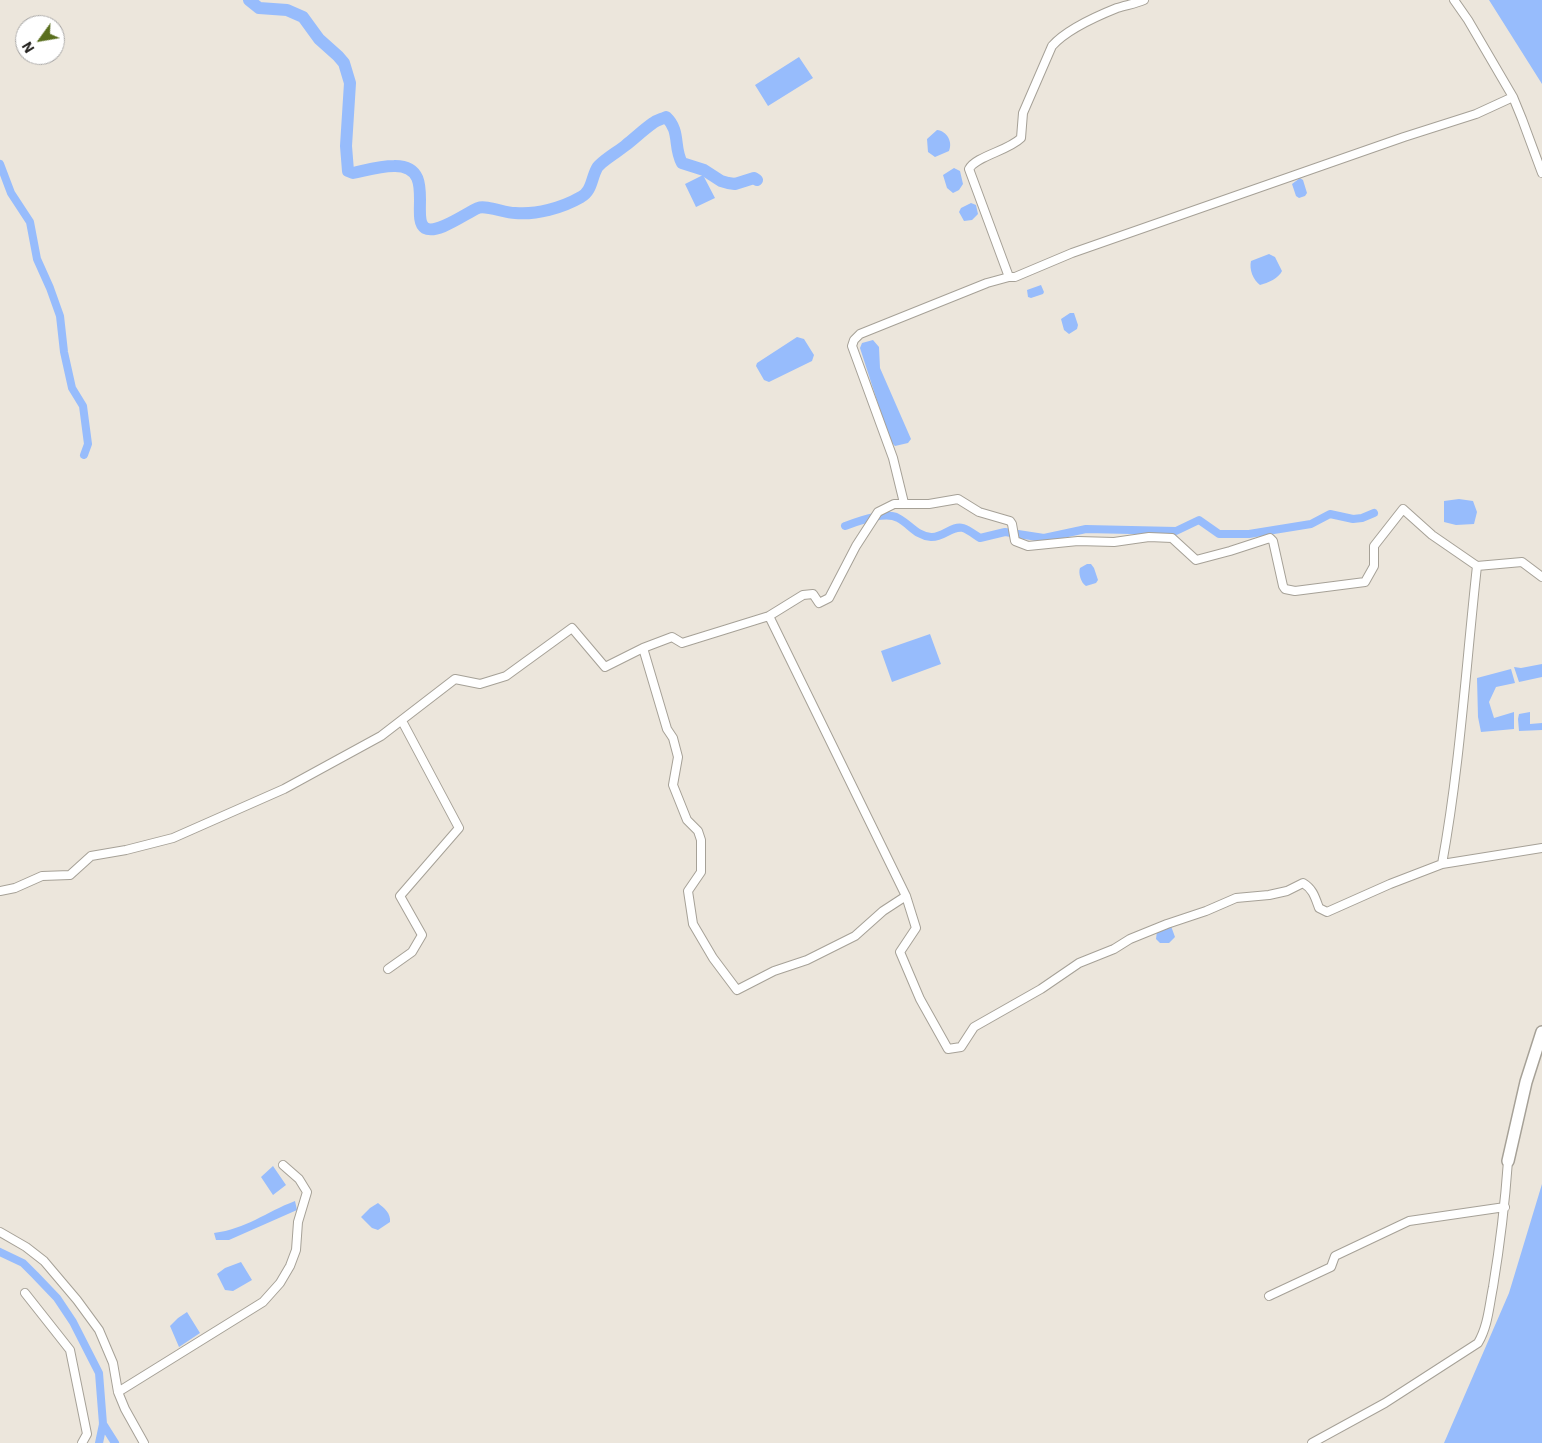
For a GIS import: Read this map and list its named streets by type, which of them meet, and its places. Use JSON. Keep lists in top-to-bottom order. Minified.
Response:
{"north":"bottom left"}
